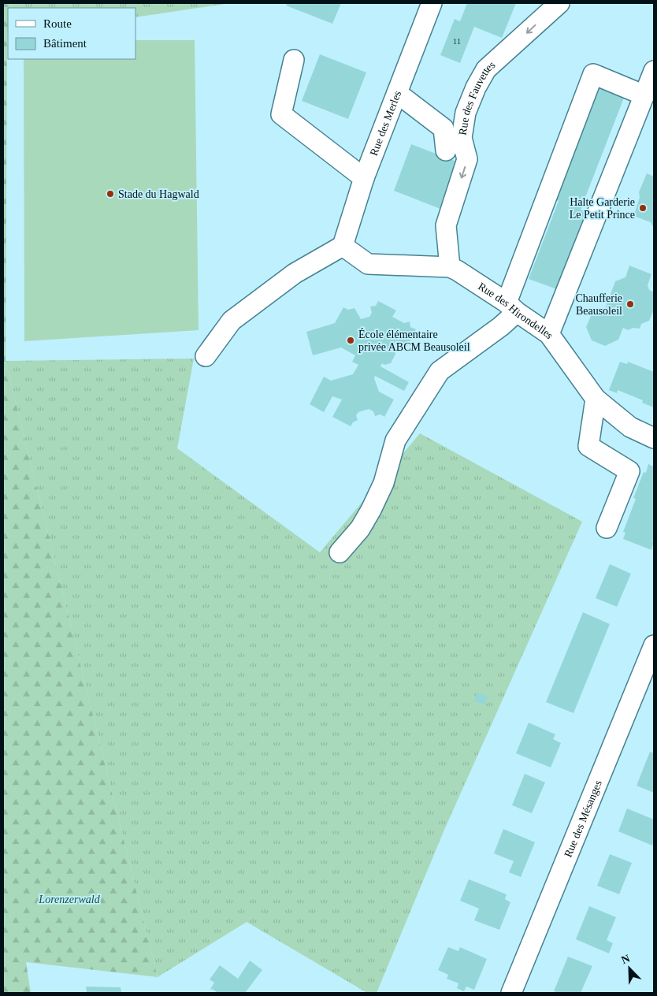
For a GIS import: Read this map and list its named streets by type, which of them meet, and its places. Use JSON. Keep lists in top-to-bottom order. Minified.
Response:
{"streets":{"street":["Rue des Fauvettes","Rue des Merles","Rue des Hirondelles","Rue des Mésanges"]},"crossings":[["Rue des Fauvettes","Rue des Hirondelles"],["Rue des Merles","Rue des Hirondelles"]],"parks":["Lorenzerwald"],"places":["Stade du Hagwald","Halte Garderie Le Petit Prince","Chaufferie Beausoleil","École élémentaire privée ABCM Beausoleil"],"house_numbers":["11"],"legend":["Route","Bâtiment"],"north":"top left"}
